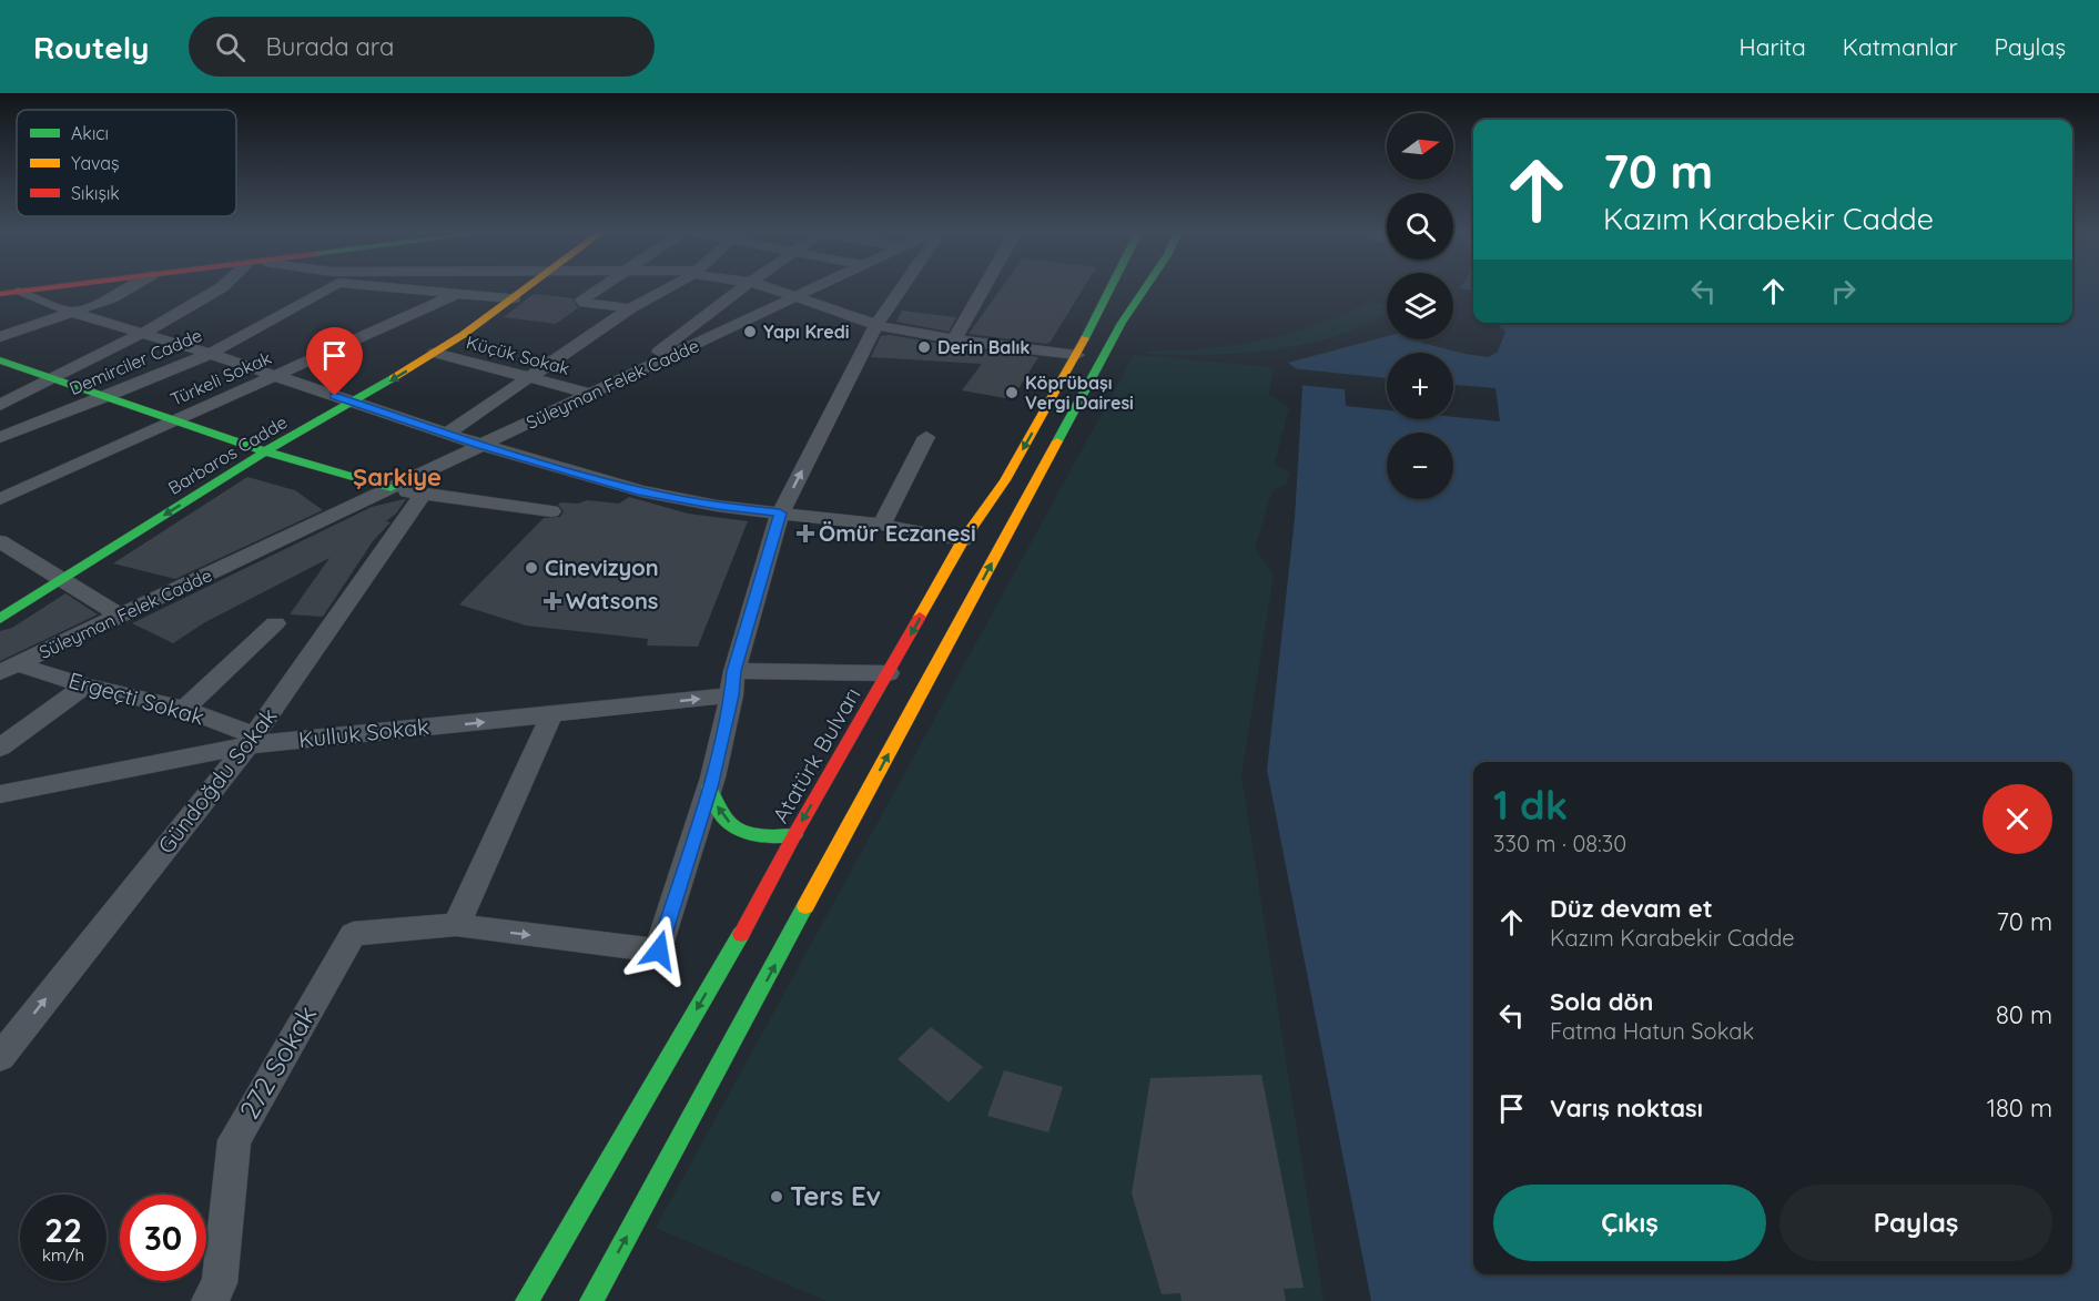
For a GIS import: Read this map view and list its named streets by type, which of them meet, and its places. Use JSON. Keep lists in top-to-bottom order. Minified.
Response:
{"streets":{"main road":["Barbaros Cadde","Atatürk Bulvarı"],"street":["Küçük Sokak","Demirciler Cadde","Türkeli Sokak","Süleyman Felek Cadde","Ergeçti Sokak","Kulluk Sokak","Gündoğdu Sokak","272 Sokak"]},"crossings":[["Küçük Sokak","Süleyman Felek Cadde"],["Küçük Sokak","Barbaros Cadde"],["Demirciler Cadde","Türkeli Sokak"],["Demirciler Cadde","Barbaros Cadde"],["Süleyman Felek Cadde","Ergeçti Sokak"],["Ergeçti Sokak","Kulluk Sokak"],["Ergeçti Sokak","Gündoğdu Sokak"],["Kulluk Sokak","Atatürk Bulvarı"],["Kulluk Sokak","Gündoğdu Sokak"]],"one_way":["Barbaros Cadde","Kulluk Sokak"],"districts":["Şarkiye"],"places":{"other":["Yapı Kredi","Derin Balık","Köprübaşı Vergi Dairesi","Cinevizyon","Ters Ev"],"health":["Ömür Eczanesi","Watsons"]},"legend":["Akıcı","Yavaş","Sıkışık"],"north":"right","page":{"header":"Routely","search":"Burada ara","nav":["Harita","Katmanlar","Paylaş"],"map_buttons":["+","−"],"turn":["70 m","Kazım Karabekir Cadde"],"heading":["1 dk","330 m · 08:30"],"list":[{"name":"Düz devam et","note":"Kazım Karabekir Cadde","value":"70 m"},{"name":"Sola dön","note":"Fatma Hatun Sokak","value":"80 m"},{"name":"Varış noktası","value":"180 m"}],"buttons":["Çıkış","Paylaş"],"speed":"22 km/h","limit":"30"}}
